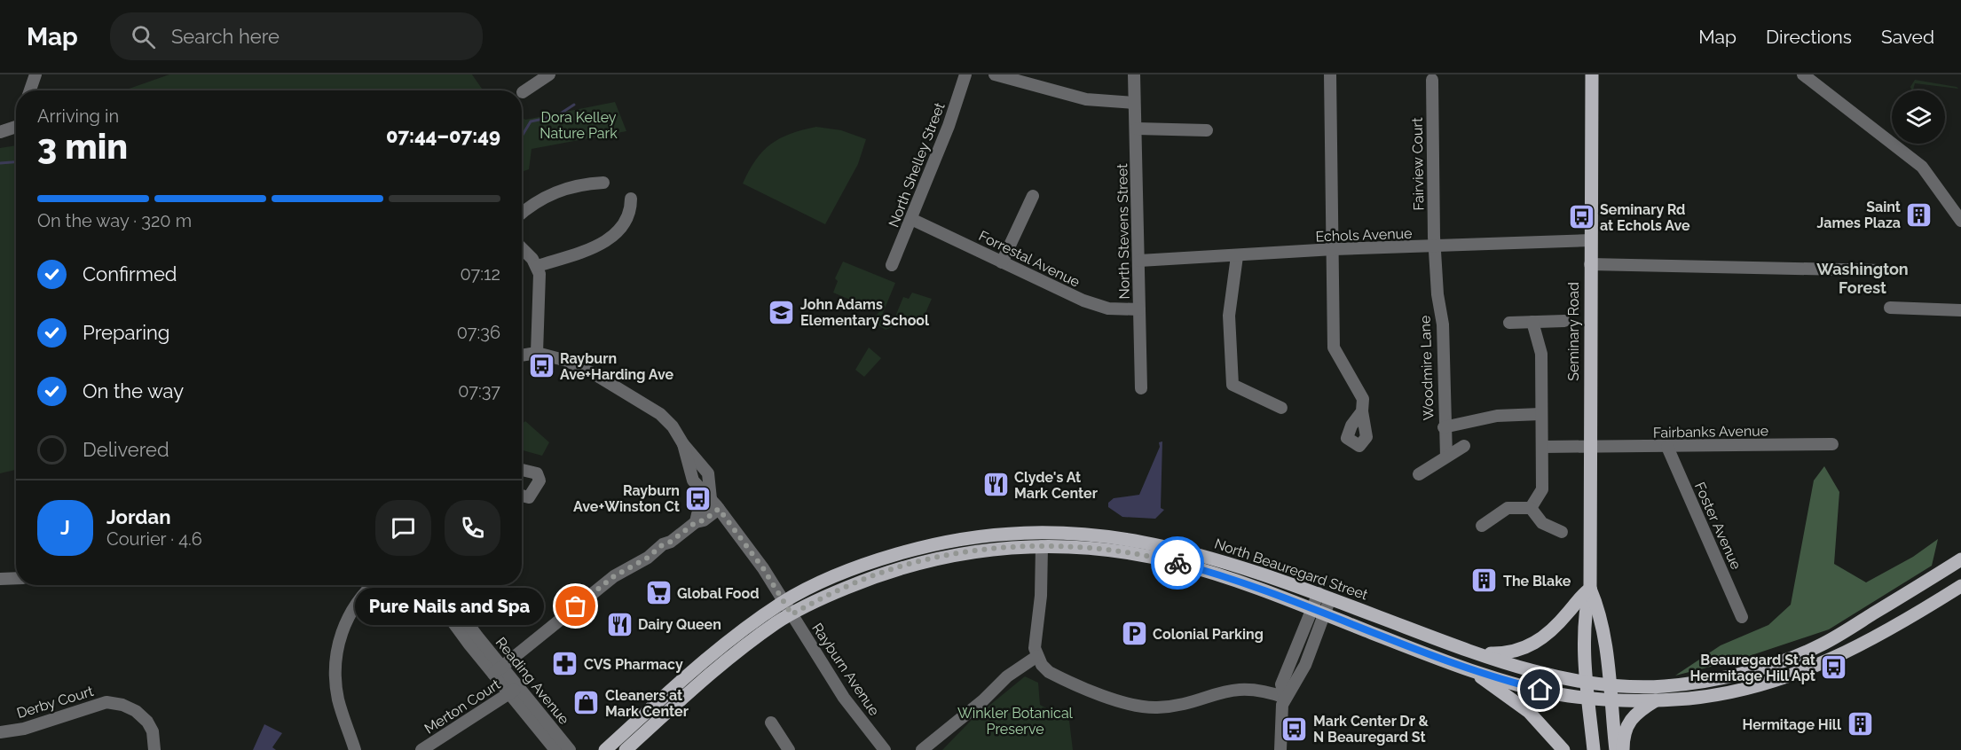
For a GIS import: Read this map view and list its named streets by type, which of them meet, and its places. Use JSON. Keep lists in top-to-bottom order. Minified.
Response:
{"streets":{"main road":["Seminary Road","North Beauregard Street"],"street":["Fairview Court","North Shelley Street","North Stevens Street","Echols Avenue","Forrestal Avenue","Woodmire Lane","Fairbanks Avenue","Foster Avenue","Rayburn Avenue","Reading Avenue","Derby Court","Merton Court"]},"crossings":[["Fairview Court","Echols Avenue"],["Fairview Court","Woodmire Lane"],["North Shelley Street","Forrestal Avenue"],["North Stevens Street","Echols Avenue"],["North Stevens Street","Forrestal Avenue"],["Echols Avenue","Seminary Road"],["Echols Avenue","Woodmire Lane"],["Seminary Road","Fairbanks Avenue"],["Seminary Road","North Beauregard Street"],["Fairbanks Avenue","Foster Avenue"],["North Beauregard Street","Rayburn Avenue"],["Reading Avenue","Merton Court"]],"districts":["Washington Forest"],"parks":["Dora Kelley Nature Park","Winkler Botanical Preserve"],"places":{"building":["Saint James Plaza","The Blake","Hermitage Hill"],"bus stop":["Seminary Rd at Echols Ave","Rayburn Ave+Harding Ave","Rayburn Ave+Winston Ct","Beauregard St at Hermitage Hill Apt","Mark Center Dr & N Beauregard St"],"school or university":["John Adams Elementary School"],"restaurant":["Clyde's At Mark Center","Dairy Queen"],"supermarket":["Global Food"],"other":["Pure Nails and Spa"],"parking":["Colonial Parking"],"pharmacy":["CVS Pharmacy"],"shop":["Cleaners at Mark Center"]},"page":{"header":"Map","search":"Search here","nav":["Map","Directions","Saved"],"heading":["3 min","Arriving in","07:44–07:49"],"panel":["Jordan","Courier · 4.6"],"bar":"On the way · 320 m","list":[["Confirmed","07:12"],["Preparing","07:36"],["On the way","07:37"],"Delivered"],"round":"J","bubble":"Pure Nails and Spa"}}
